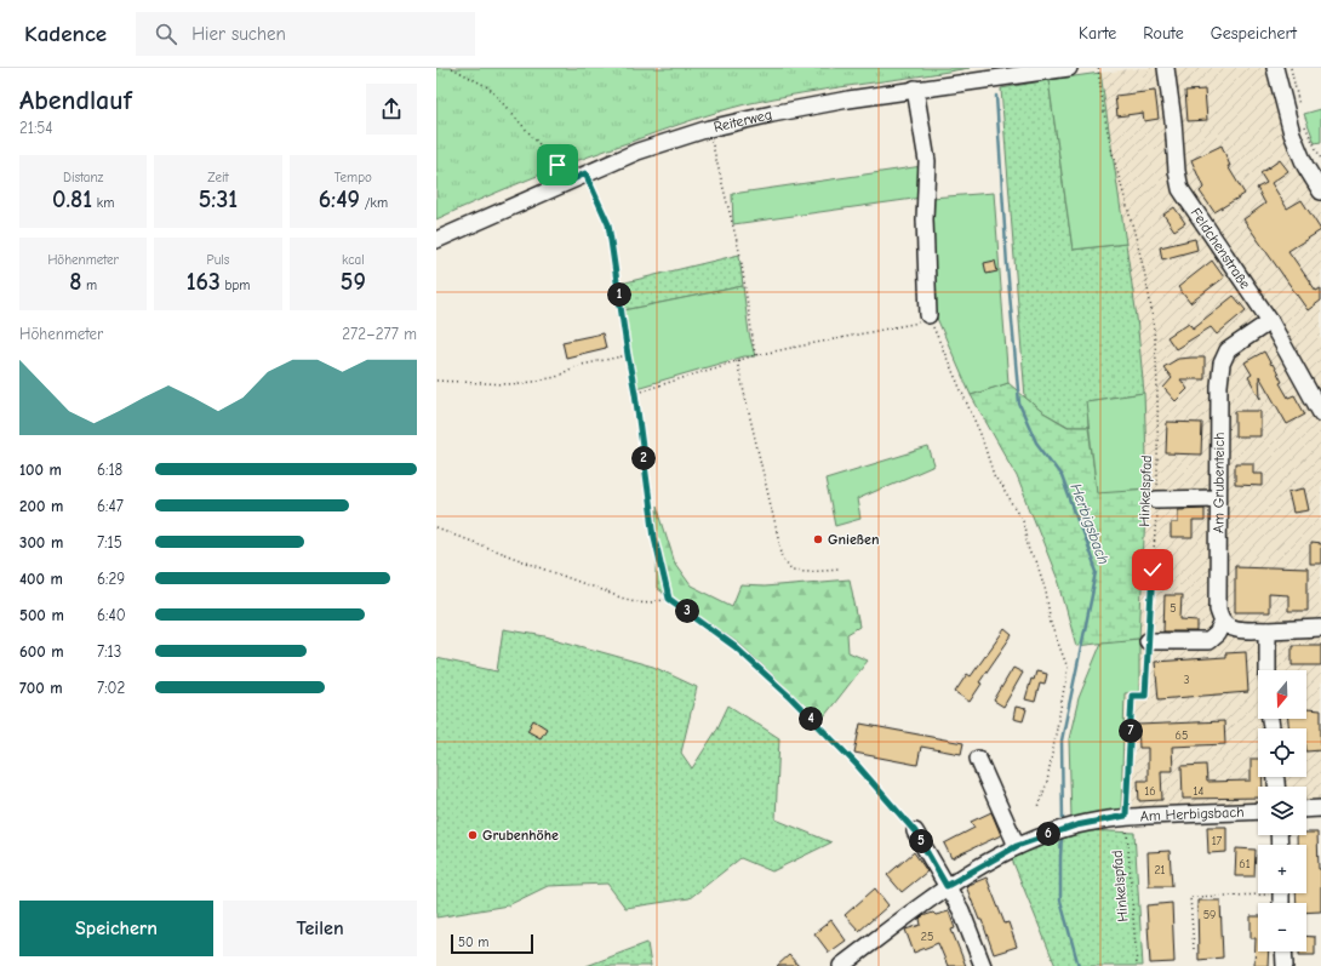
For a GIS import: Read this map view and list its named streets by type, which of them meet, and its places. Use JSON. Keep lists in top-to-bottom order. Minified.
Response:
{"streets":{"street":["Reiterweg","Feldchenstraße","Am Grubenteich","Am Herbigsbach"],"path":["Hinkelspfad"]},"crossings":[["Feldchenstraße","Am Grubenteich"],["Hinkelspfad","Am Herbigsbach"]],"water":["Herbigsbach"],"places":["Gnießen","Grubenhöhe"],"house_numbers":["5","3","65","16","14","17","61","21","59","25"],"scale_bar":"50 m","north":"bottom","page":{"header":"Kadence","search":"Hier suchen","nav":["Karte","Route","Gespeichert"],"heading":["Abendlauf","21:54"],"stats":[["Distanz","0.81 km"],["Zeit","5:31"],["Tempo","6:49 /km"],["Höhenmeter","8 m"],["Puls","163 bpm"],["kcal","59"]],"pins":["1","2","3","4","7","6","5"],"chart":["Höhenmeter","272–277 m"],"list":[{"name":"100 m","note":"6:18"},{"name":"200 m","note":"6:47"},{"name":"300 m","note":"7:15"},{"name":"400 m","note":"6:29"},{"name":"500 m","note":"6:40"},{"name":"600 m","note":"7:13"},{"name":"700 m","note":"7:02"}],"map_buttons":["+","−"],"buttons":["Speichern","Teilen"],"scale":"50 m"}}
